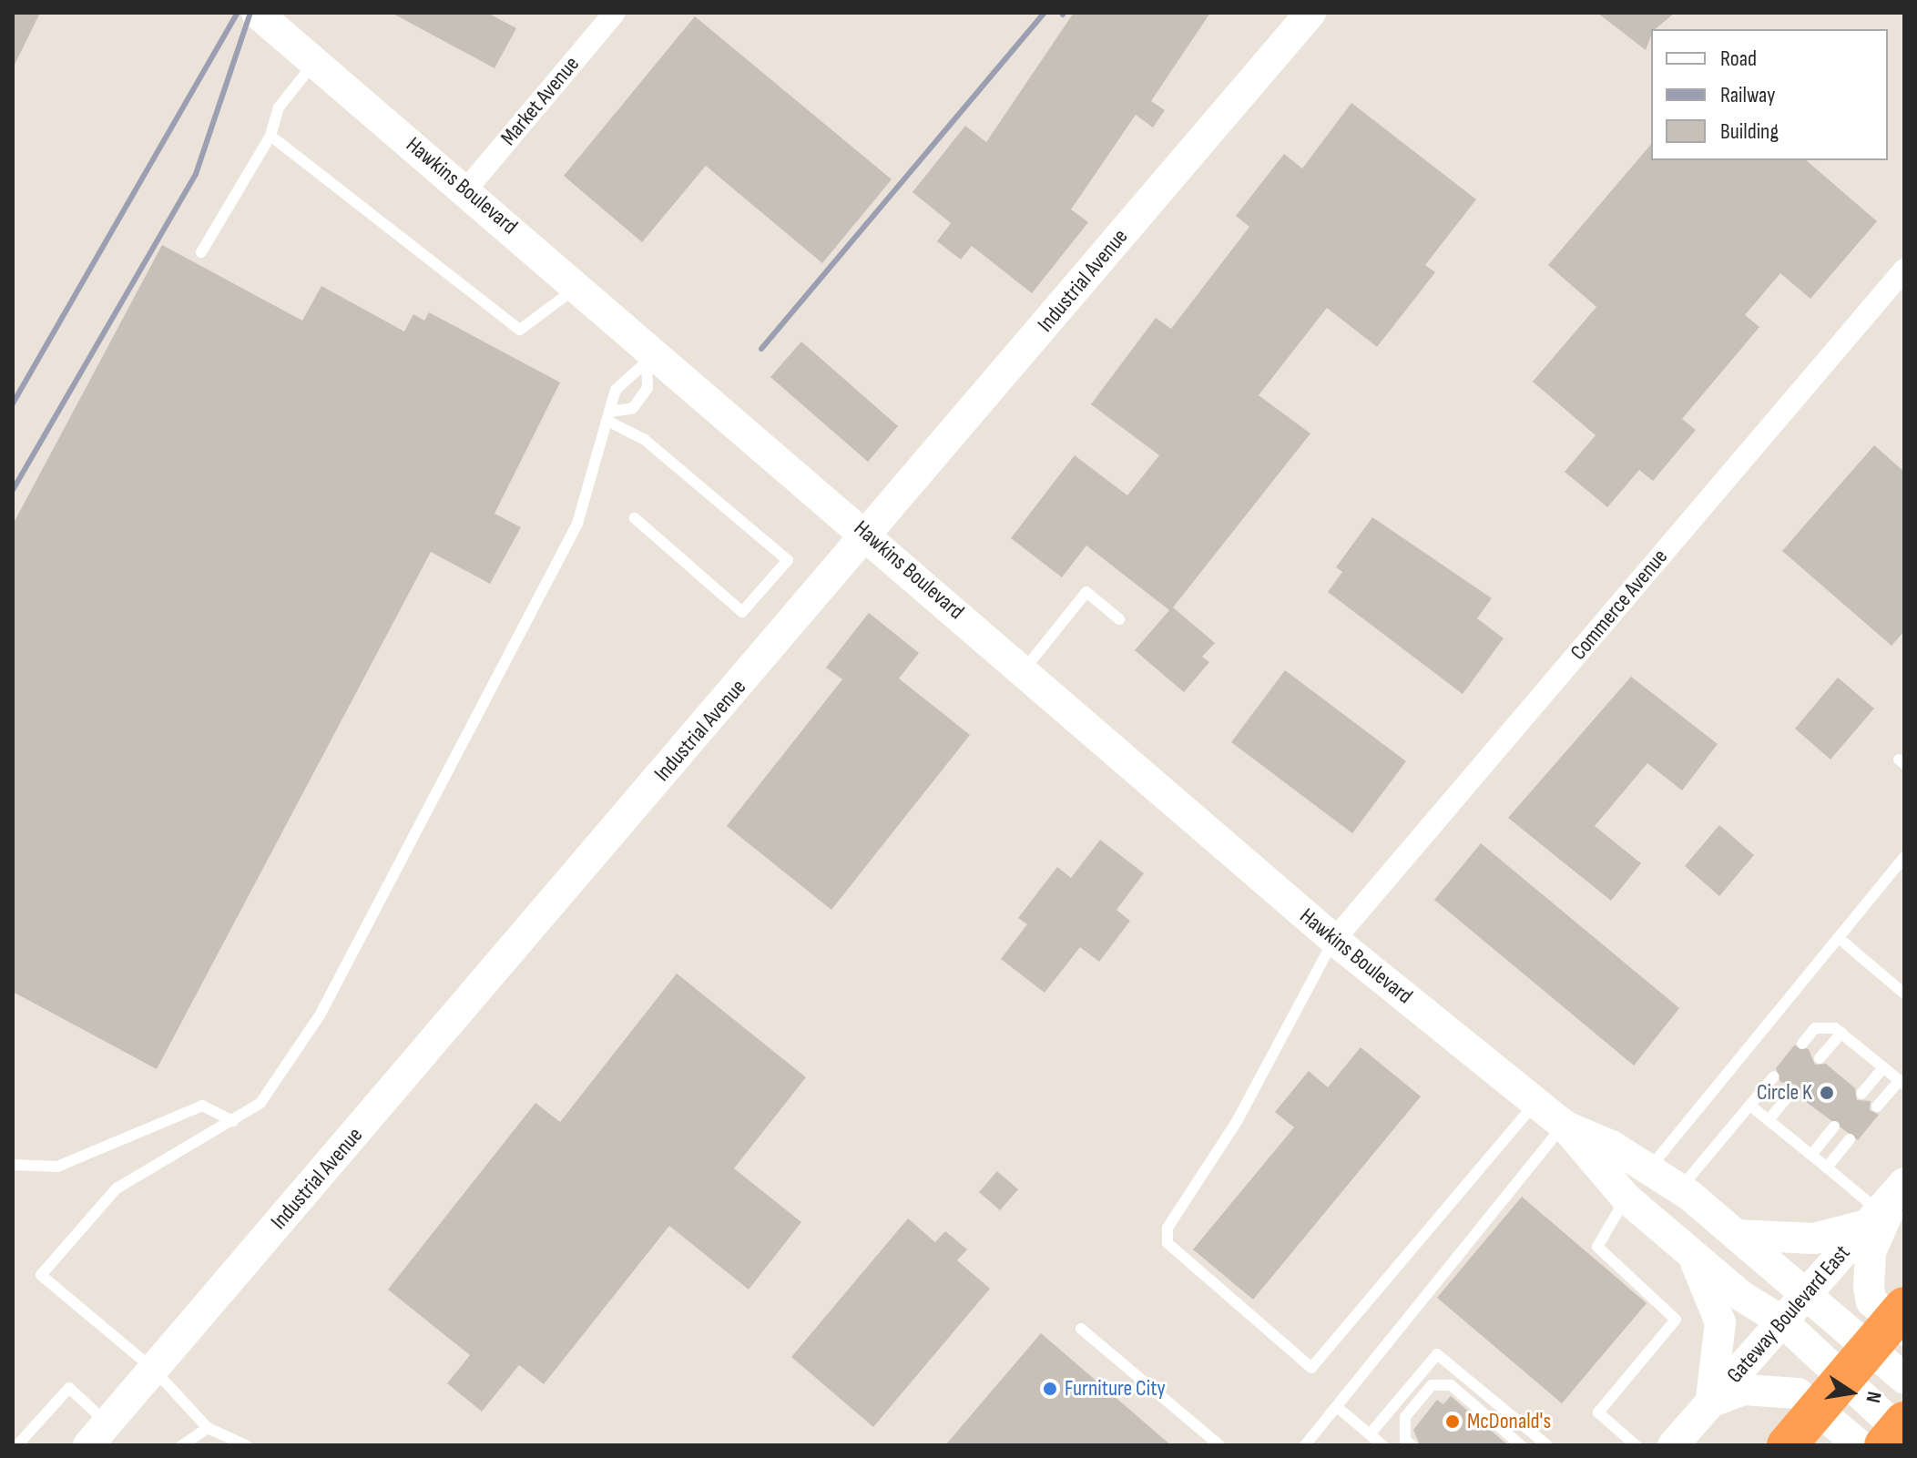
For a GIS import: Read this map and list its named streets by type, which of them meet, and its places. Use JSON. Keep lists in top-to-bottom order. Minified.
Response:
{"streets":{"main road":["Hawkins Boulevard","Industrial Avenue","Gateway Boulevard East"],"street":["Market Avenue","Commerce Avenue"]},"crossings":[["Market Avenue","Hawkins Boulevard"],["Hawkins Boulevard","Industrial Avenue"],["Hawkins Boulevard","Commerce Avenue"],["Hawkins Boulevard","Gateway Boulevard East"]],"places":["Circle K","Furniture City","McDonald's"],"legend":["Road","Railway","Building"],"north":"right"}
